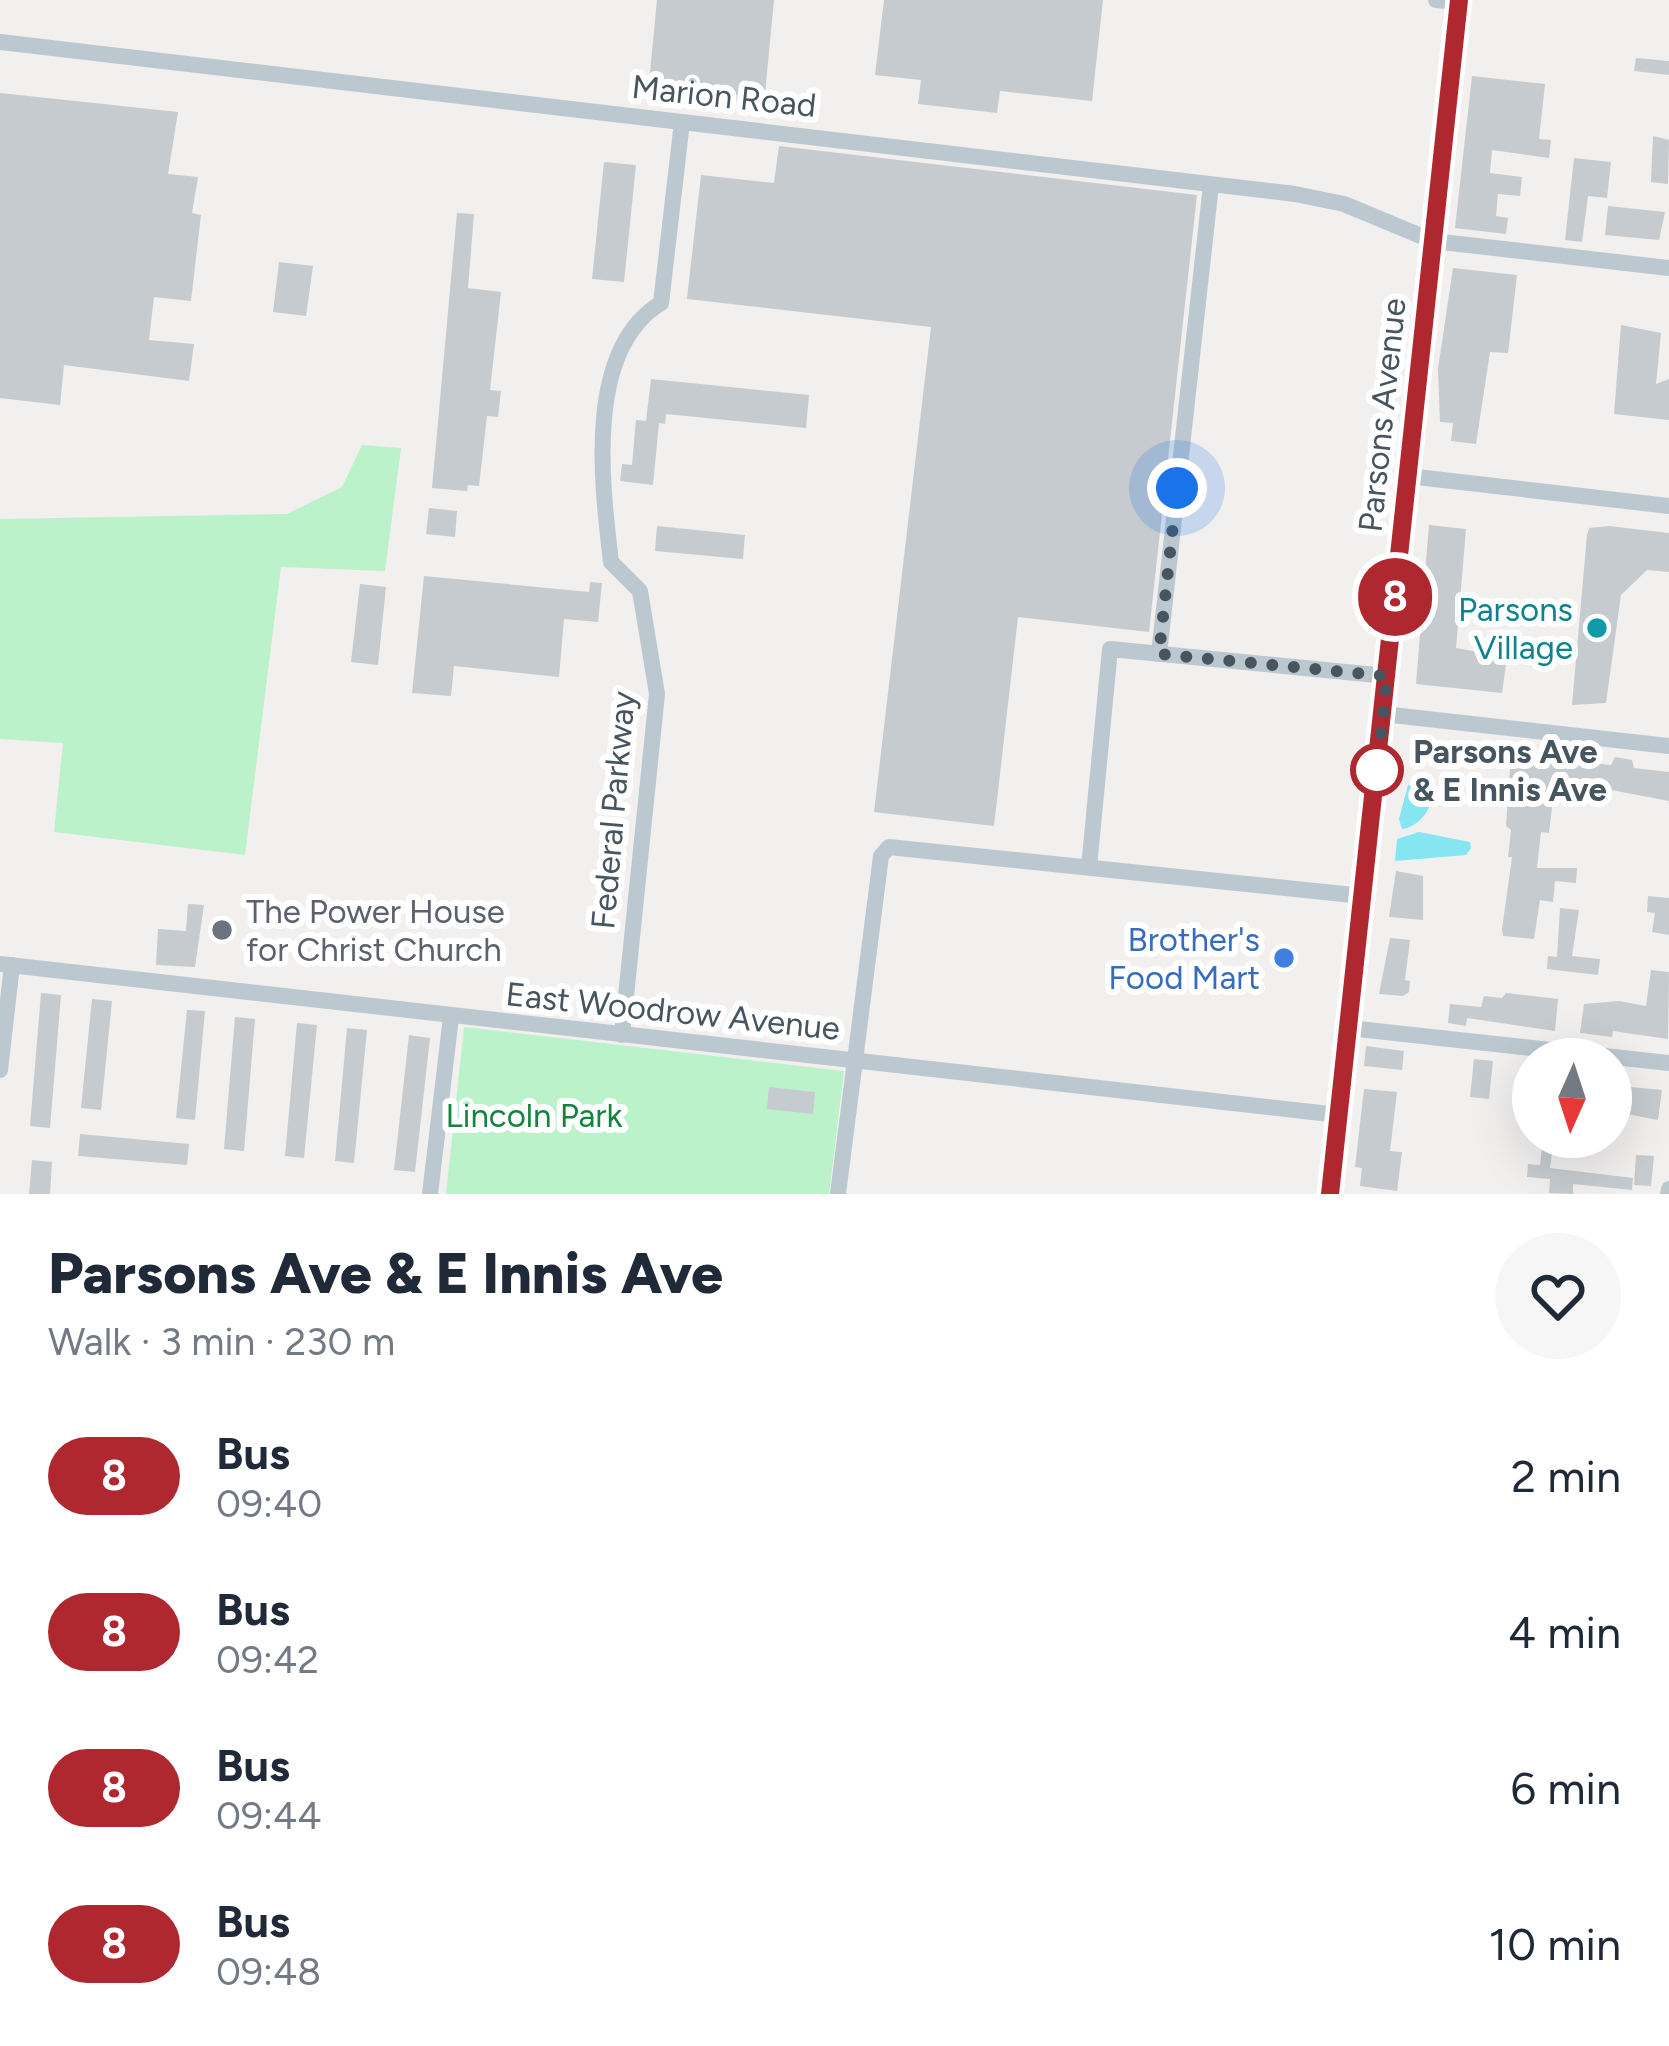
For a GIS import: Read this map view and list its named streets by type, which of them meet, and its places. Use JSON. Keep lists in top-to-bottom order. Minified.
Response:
{"streets":{"main road":["Parsons Avenue"],"street":["Marion Road","Federal Parkway","East Woodrow Avenue"]},"crossings":[["Marion Road","Parsons Avenue"],["Marion Road","Federal Parkway"],["Parsons Avenue","East Woodrow Avenue"],["Federal Parkway","East Woodrow Avenue"]],"parks":["Lincoln Park"],"places":["Parsons Village","Parsons Ave & E Innis Ave","The Power House for Christ Church","Brother's Food Mart"],"lines":["bus line 8"],"north":"bottom","page":{"on_map":"8","heading":["Parsons Ave & E Innis Ave","Walk · 3 min · 230 m"],"list":[{"mark":"8","name":"Bus","note":"09:40","value":"2 min"},{"mark":"8","name":"Bus","note":"09:42","value":"4 min"},{"mark":"8","name":"Bus","note":"09:44","value":"6 min"},{"mark":"8","name":"Bus","note":"09:48","value":"10 min"}]}}
